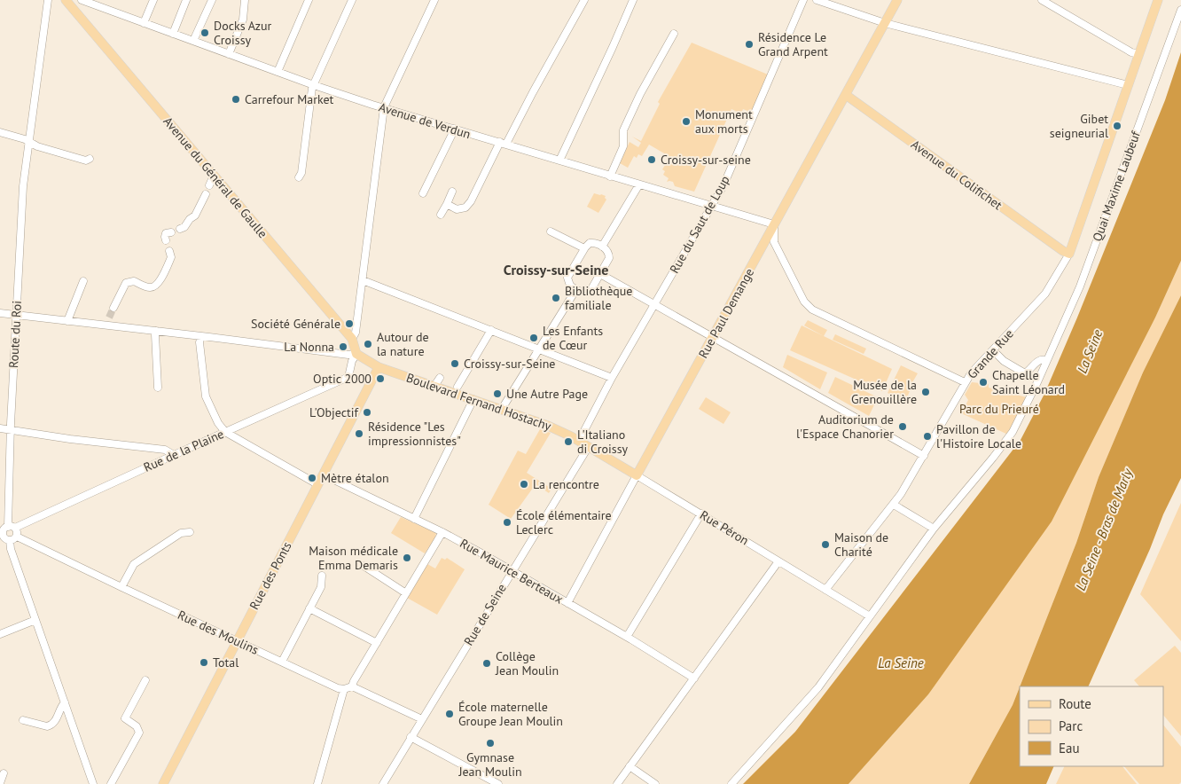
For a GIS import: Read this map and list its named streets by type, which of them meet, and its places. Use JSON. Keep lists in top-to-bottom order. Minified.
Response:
{"streets":{"main road":["Avenue du Colifichet","Avenue du Général de Gaulle","Rue Paul Demange","Boulevard Fernand Hostachy","Rue Péron","Rue des Ponts"],"street":["Avenue de Verdun","Quai Maxime Laubeuf","Rue du Saut de Loup","Route du Roi","Grande Rue","Rue de la Plaine","Rue Maurice Berteaux","Rue de Seine","Rue des Moulins"]},"crossings":[["Avenue de Verdun","Rue du Saut de Loup"],["Avenue de Verdun","Rue Paul Demange"],["Avenue du Colifichet","Rue Paul Demange"],["Avenue du Colifichet","Grande Rue"],["Avenue du Général de Gaulle","Boulevard Fernand Hostachy"],["Avenue du Général de Gaulle","Rue de la Plaine"],["Quai Maxime Laubeuf","Rue Péron"],["Rue du Saut de Loup","Boulevard Fernand Hostachy"],["Rue du Saut de Loup","Rue Péron"],["Rue Paul Demange","Rue Péron"],["Rue Paul Demange","Rue Maurice Berteaux"],["Route du Roi","Rue de la Plaine"],["Route du Roi","Rue des Moulins"],["Grande Rue","Rue Péron"],["Boulevard Fernand Hostachy","Rue de la Plaine"],["Boulevard Fernand Hostachy","Rue Péron"],["Boulevard Fernand Hostachy","Rue des Ponts"],["Rue de la Plaine","Rue des Moulins"],["Rue Péron","Rue de Seine"],["Rue Maurice Berteaux","Rue des Ponts"],["Rue Maurice Berteaux","Rue de Seine"],["Rue des Ponts","Rue des Moulins"]],"districts":["Croissy-sur-Seine"],"water":["La Seine","La Seine - Bras de Marly"],"parks":["Parc du Prieuré"],"places":["Docks Azur Croissy","Résidence Le Grand Arpent","Carrefour Market","Monument aux morts","Gibet seigneurial","Croissy-sur-seine","Bibliothèque familiale","Société Générale","Les Enfants de Cœur","Autour de la nature","La Nonna","Croissy-sur-Seine","Optic 2000","Chapelle Saint Léonard","Musée de la Grenouillère","Une Autre Page","L'Objectif","Auditorium de l'Espace Chanorier","Résidence \"Les impressionnistes\"","Pavillon de l'Histoire Locale","L'Italiano di Croissy","Mètre étalon","La rencontre","École élémentaire Leclerc","Maison de Charité","Maison médicale Emma Demaris","Total","Collège Jean Moulin","École maternelle Groupe Jean Moulin","Gymnase Jean Moulin"],"legend":["Route","Parc","Eau"]}
